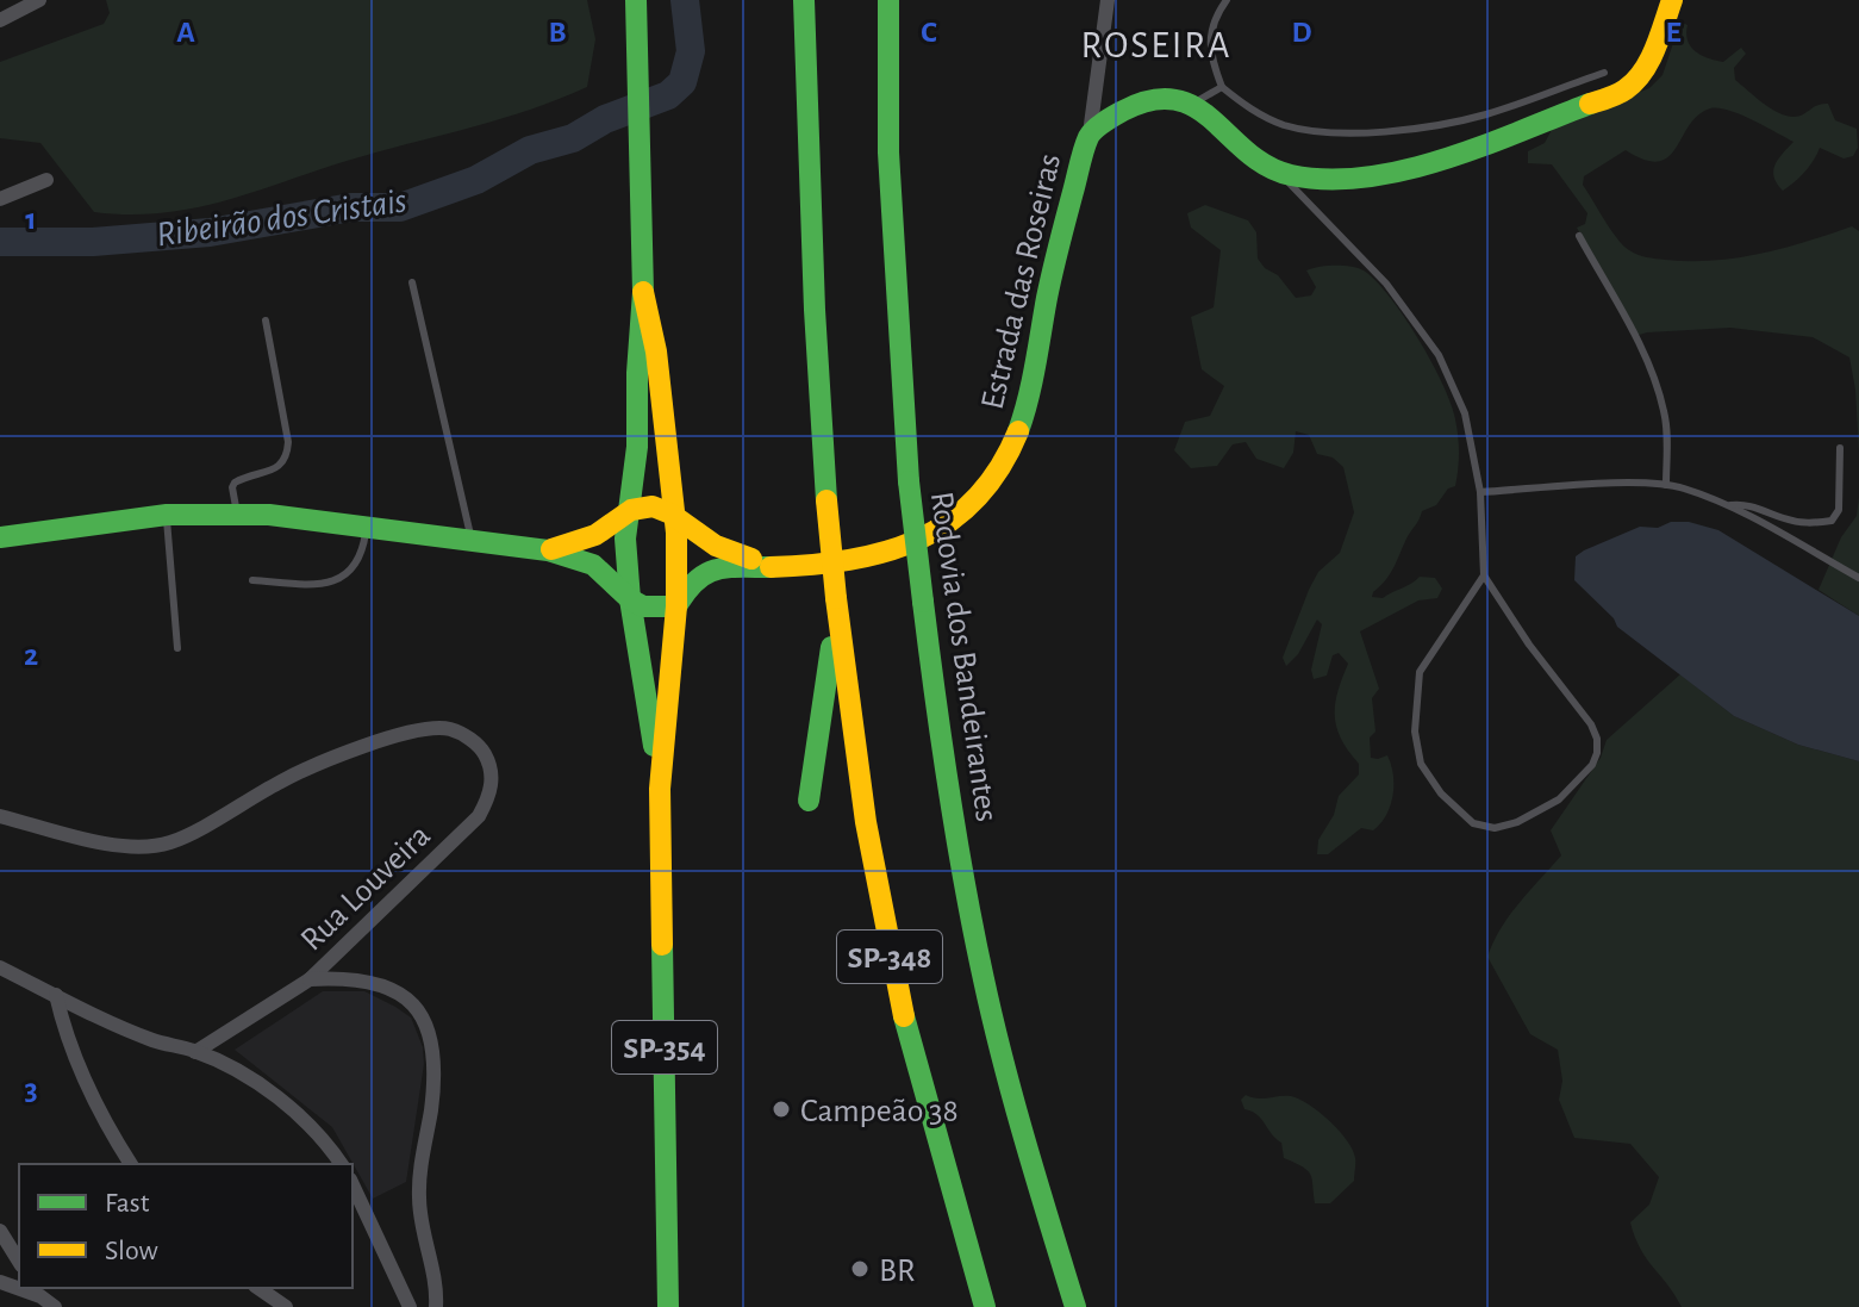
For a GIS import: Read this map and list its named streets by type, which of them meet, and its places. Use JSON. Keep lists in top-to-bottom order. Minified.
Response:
{"streets":{"main road":["Estrada das Roseiras","Rodovia dos Bandeirantes","SP-348","SP-354"],"street":["Rua Louveira"]},"crossings":[["Estrada das Roseiras","SP-354"]],"districts":["ROSEIRA"],"water":["Ribeirão dos Cristais"],"places":["Campeão 38","BR"],"legend":["Fast","Slow"],"grid":{"columns":["A","B","C","D","E"],"rows":["1","2","3"]}}
